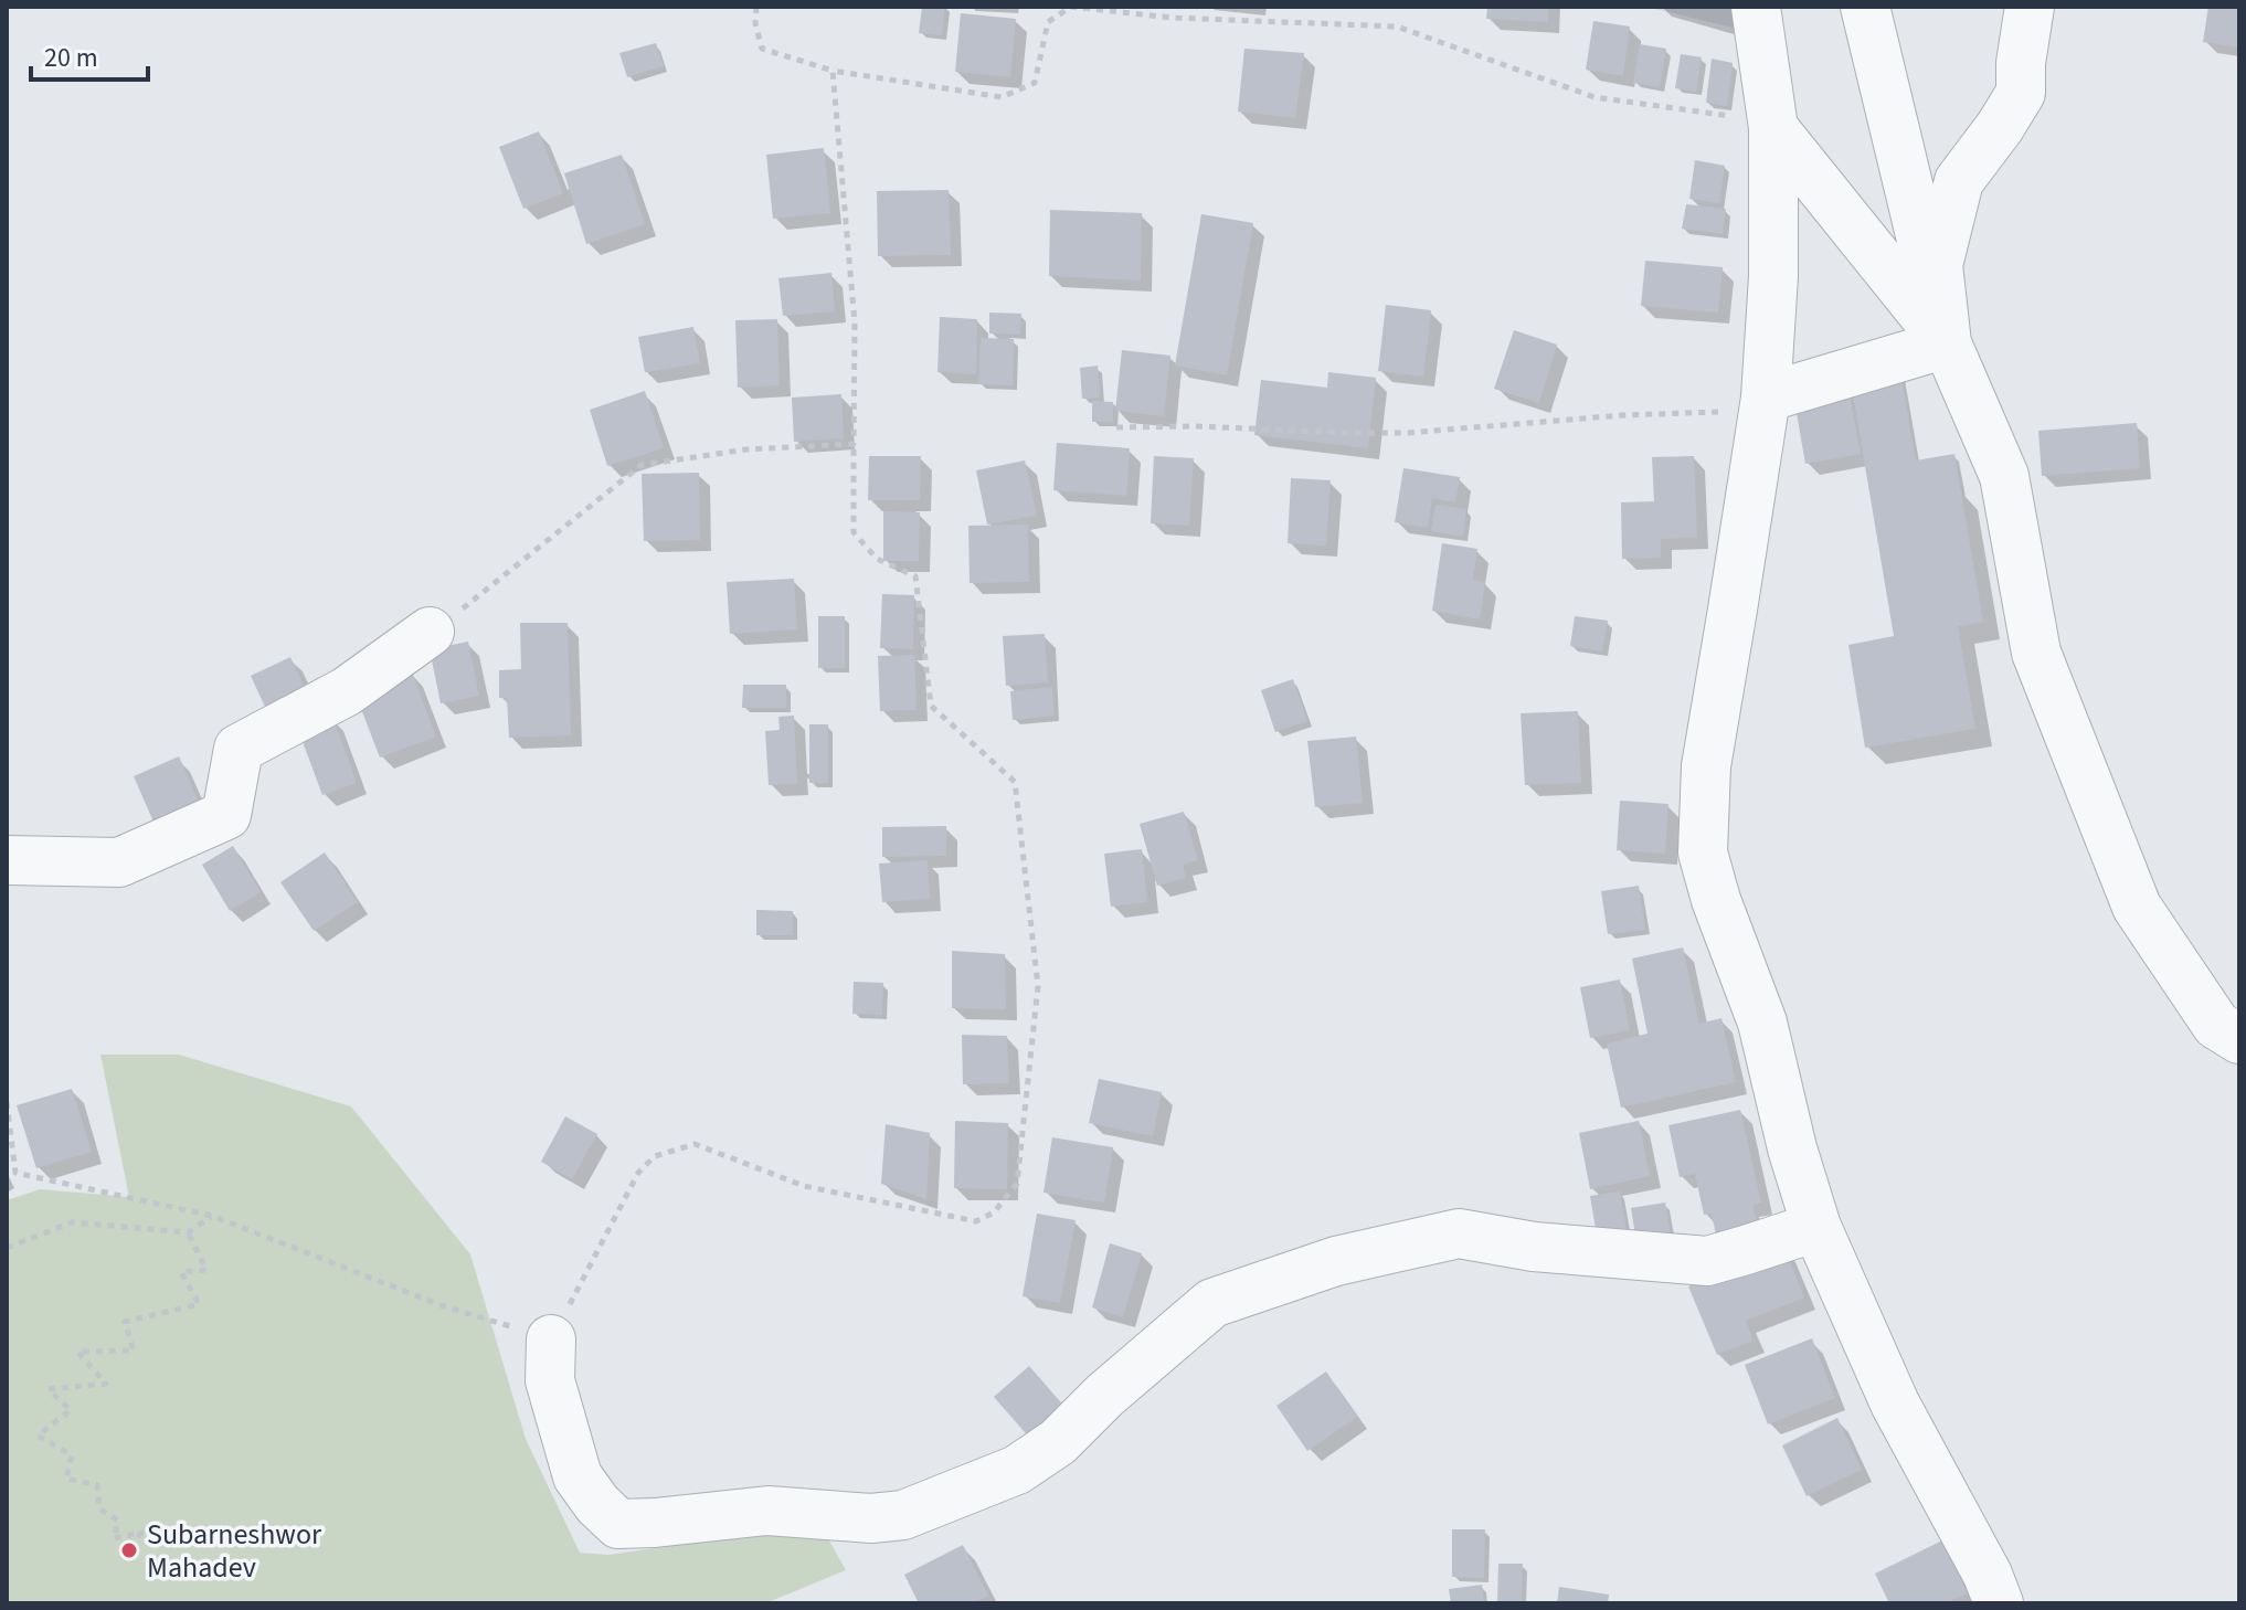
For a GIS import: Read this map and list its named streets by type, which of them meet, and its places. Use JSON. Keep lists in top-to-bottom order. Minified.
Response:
{"places":["Subarneshwor Mahadev"],"scale_bar":"20 m"}
